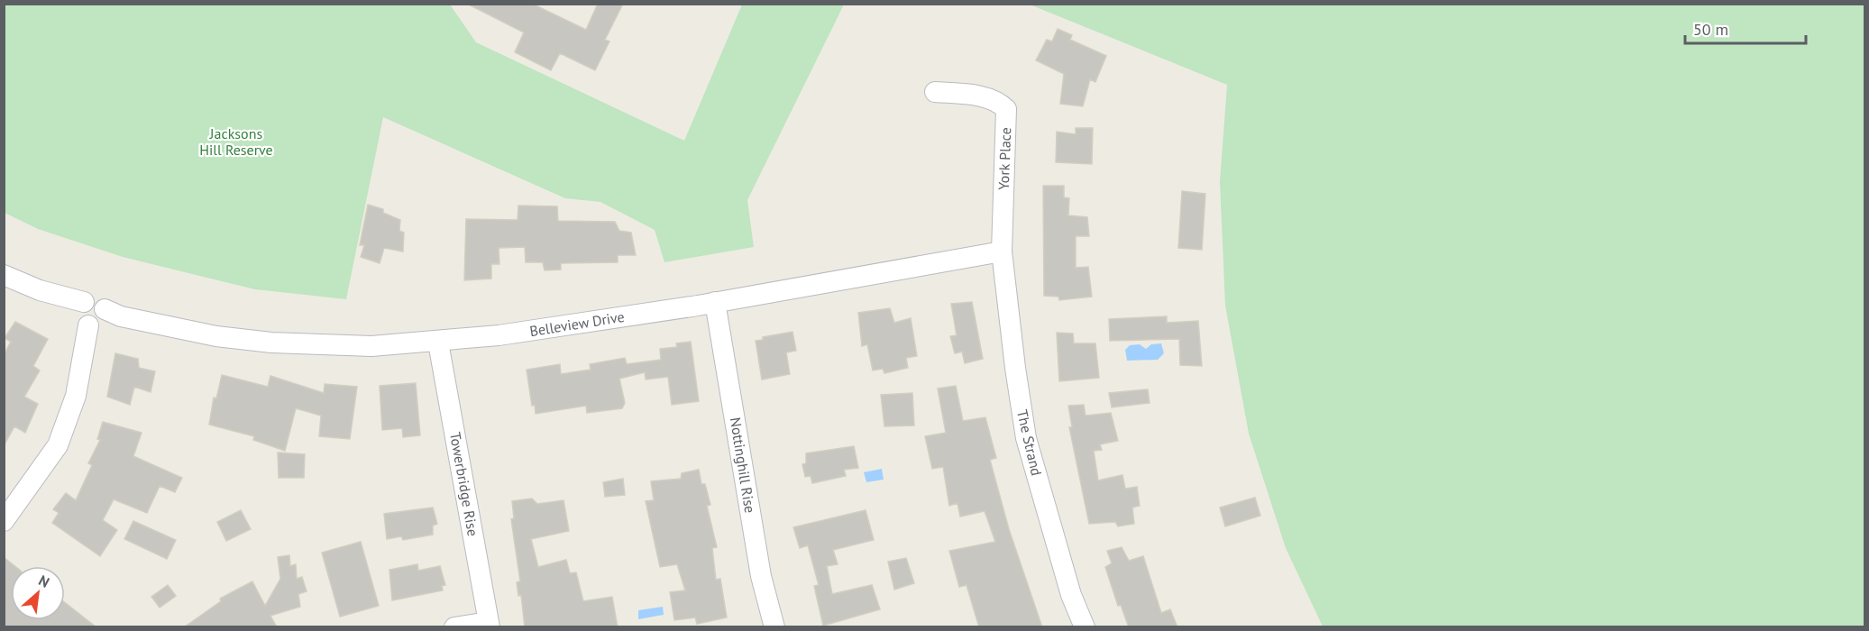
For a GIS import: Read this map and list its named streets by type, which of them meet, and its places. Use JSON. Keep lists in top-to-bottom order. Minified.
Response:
{"streets":{"street":["York Place","Belleview Drive","The Strand","Nottinghill Rise","Towerbridge Rise"]},"crossings":[["York Place","Belleview Drive"],["York Place","The Strand"],["Belleview Drive","The Strand"],["Belleview Drive","Nottinghill Rise"],["Belleview Drive","Towerbridge Rise"]],"parks":["Jacksons Hill Reserve"],"scale_bar":"50 m","north":"top right"}
